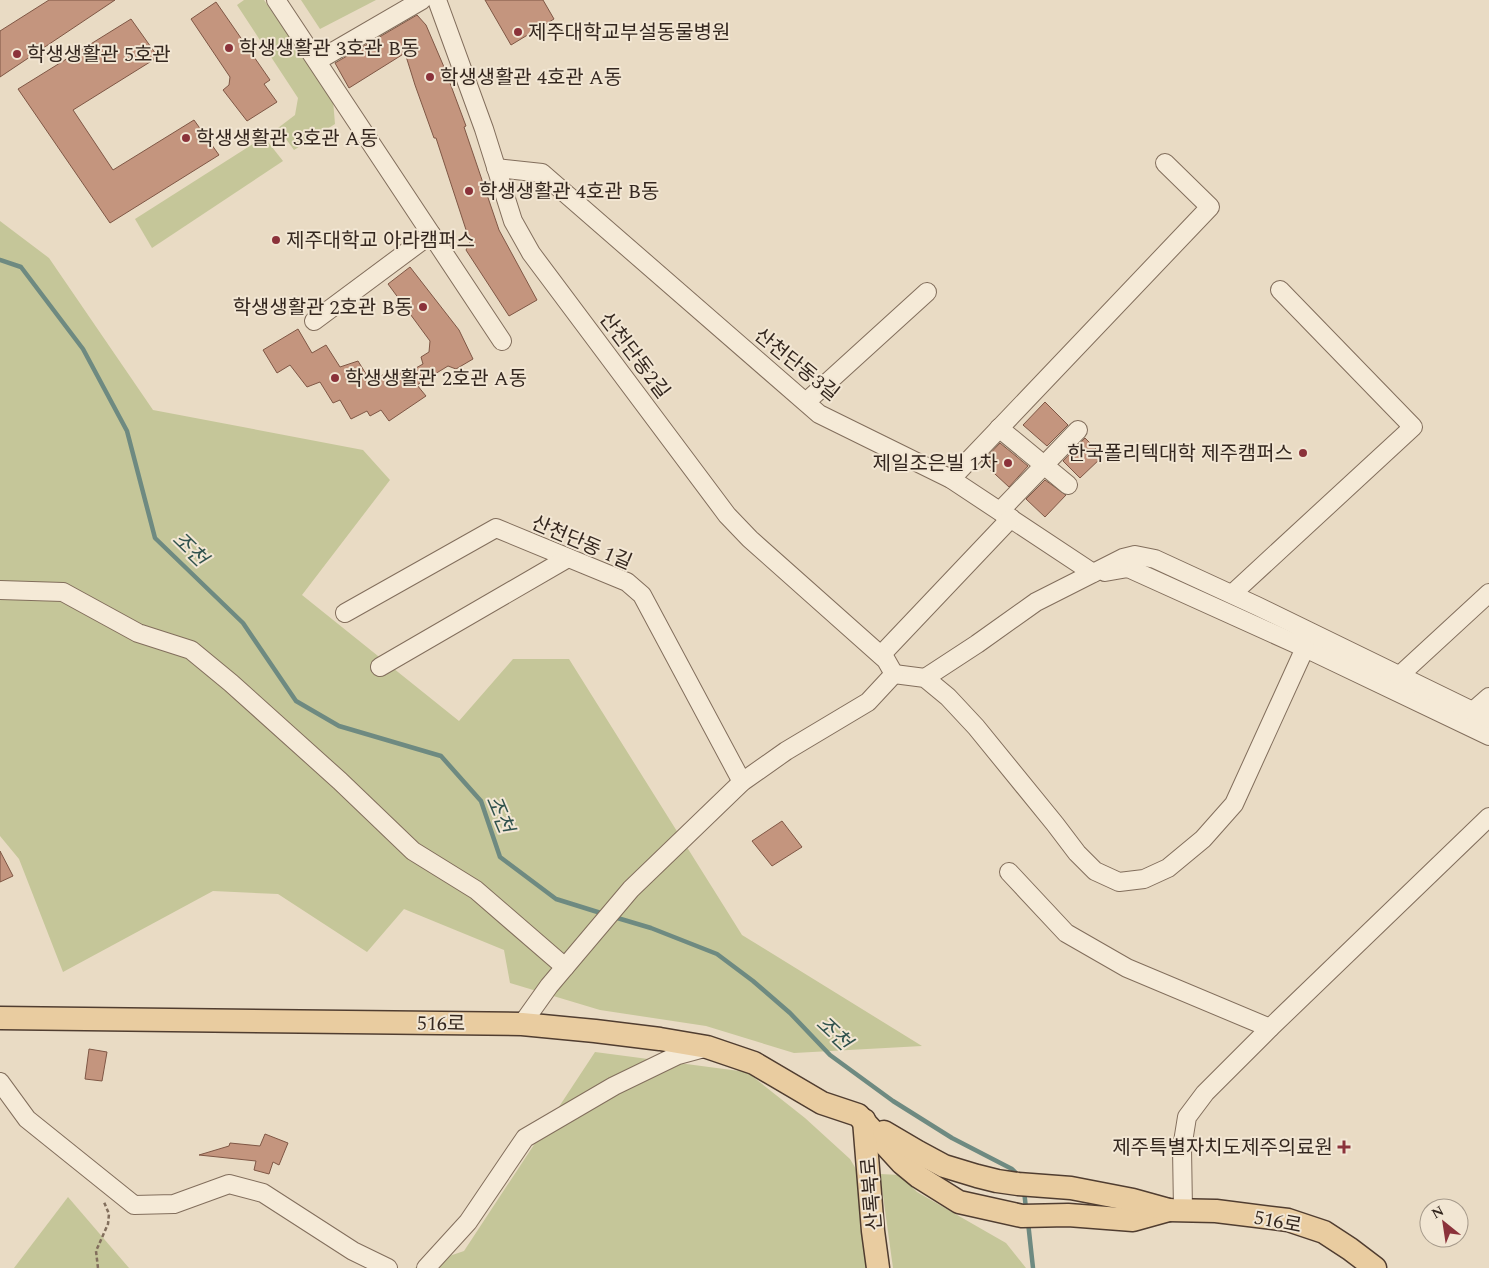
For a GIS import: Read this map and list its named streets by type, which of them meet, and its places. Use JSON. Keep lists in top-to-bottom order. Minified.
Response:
{"streets":{"main road":["516로","산록북로"],"street":["산천단동2길","산천단동3길","산천단동 1길"]},"crossings":[["산천단동2길","산천단동3길"],["516로","산록북로"]],"water":["조천"],"places":{"other":["제주대학교부설동물병원","학생생활관 3호관 B동","학생생활관 5호관","학생생활관 4호관 A동","학생생활관 3호관 A동","학생생활관 4호관 B동","제주대학교 아라캠퍼스","학생생활관 2호관 B동","학생생활관 2호관 A동","한국폴리텍대학 제주캠퍼스","제일조은빌 1차"],"health":["제주특별자치도제주의료원"]},"north":"top left"}
